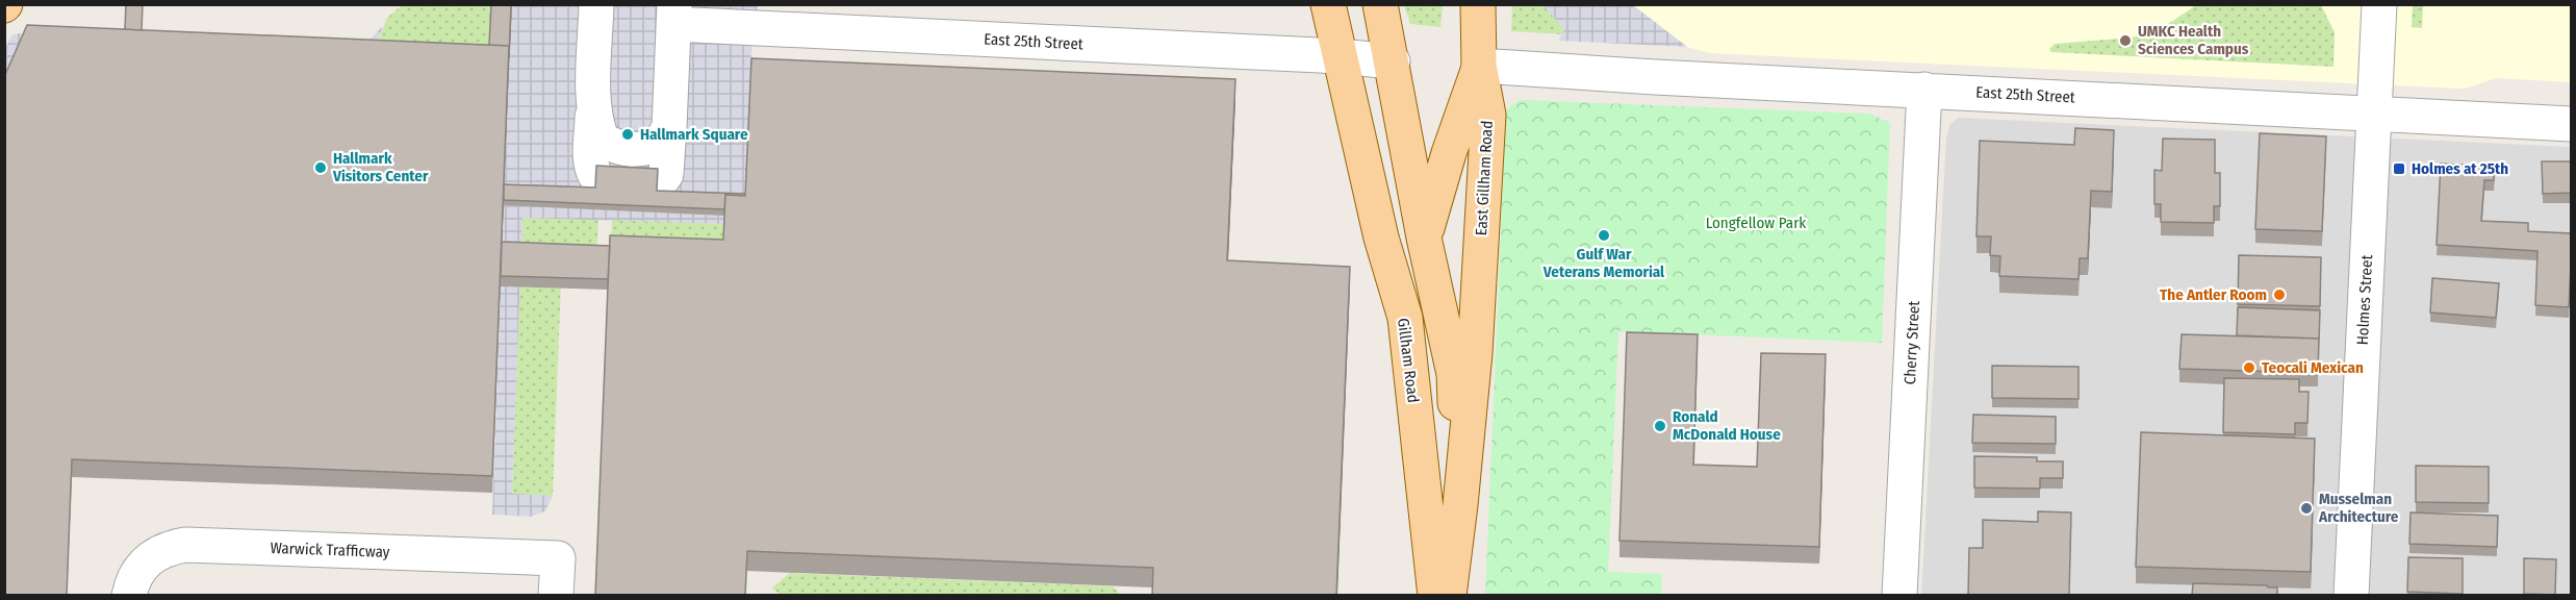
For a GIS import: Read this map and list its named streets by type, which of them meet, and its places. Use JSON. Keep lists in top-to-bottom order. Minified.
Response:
{"streets":{"main road":["East Gillham Road","Gillham Road"],"street":["East 25th Street","Holmes Street","Cherry Street","Warwick Trafficway"]},"crossings":[["East 25th Street","East Gillham Road"],["East 25th Street","Holmes Street"],["East 25th Street","Cherry Street"],["East 25th Street","Gillham Road"]],"parks":["Longfellow Park"],"places":{"other":["UMKC Health Sciences Campus","Hallmark Square","Hallmark Visitors Center","Gulf War Veterans Memorial","The Antler Room","Teocali Mexican","Ronald McDonald House","Musselman Architecture"],"transit":["Holmes at 25th"]}}
